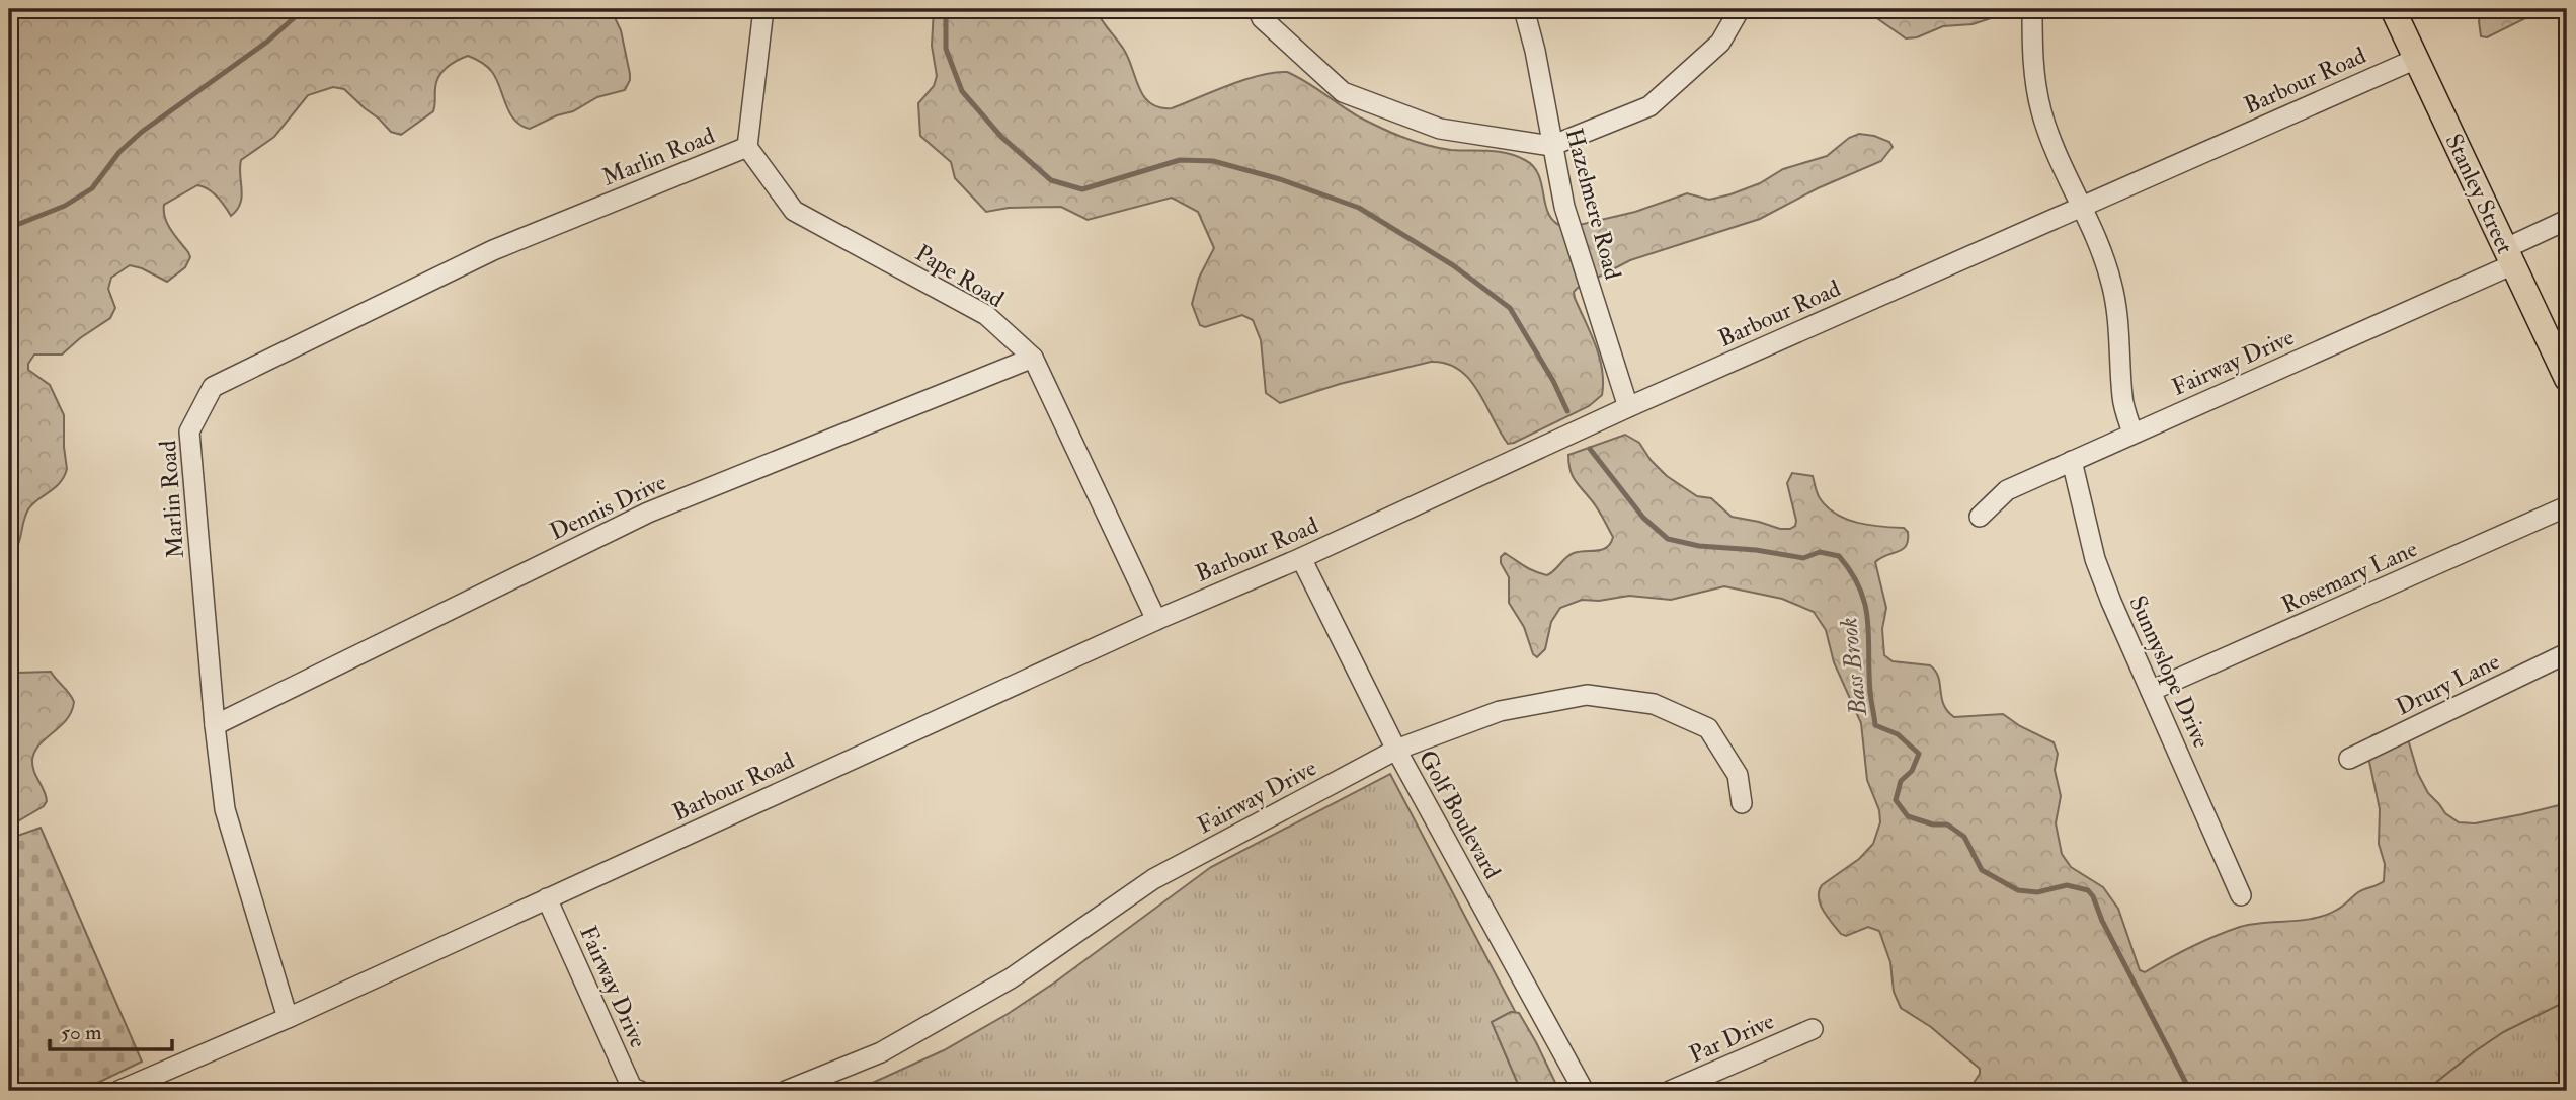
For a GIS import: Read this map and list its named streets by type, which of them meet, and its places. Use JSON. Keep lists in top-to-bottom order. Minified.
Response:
{"streets":{"main road":["Stanley Street"],"street":["Barbour Road","Marlin Road","Hazelmere Road","Pape Road","Fairway Drive","Dennis Drive","Rosemary Lane","Sunnyslope Drive","Drury Lane","Golf Boulevard","Par Drive"]},"crossings":[["Barbour Road","Marlin Road"],["Barbour Road","Stanley Street"],["Barbour Road","Hazelmere Road"],["Barbour Road","Pape Road"],["Barbour Road","Fairway Drive"],["Barbour Road","Golf Boulevard"],["Marlin Road","Pape Road"],["Marlin Road","Dennis Drive"],["Stanley Street","Fairway Drive"],["Pape Road","Dennis Drive"],["Fairway Drive","Sunnyslope Drive"],["Fairway Drive","Golf Boulevard"],["Rosemary Lane","Sunnyslope Drive"]],"water":["Bass Brook"],"scale_bar":"50 m"}
